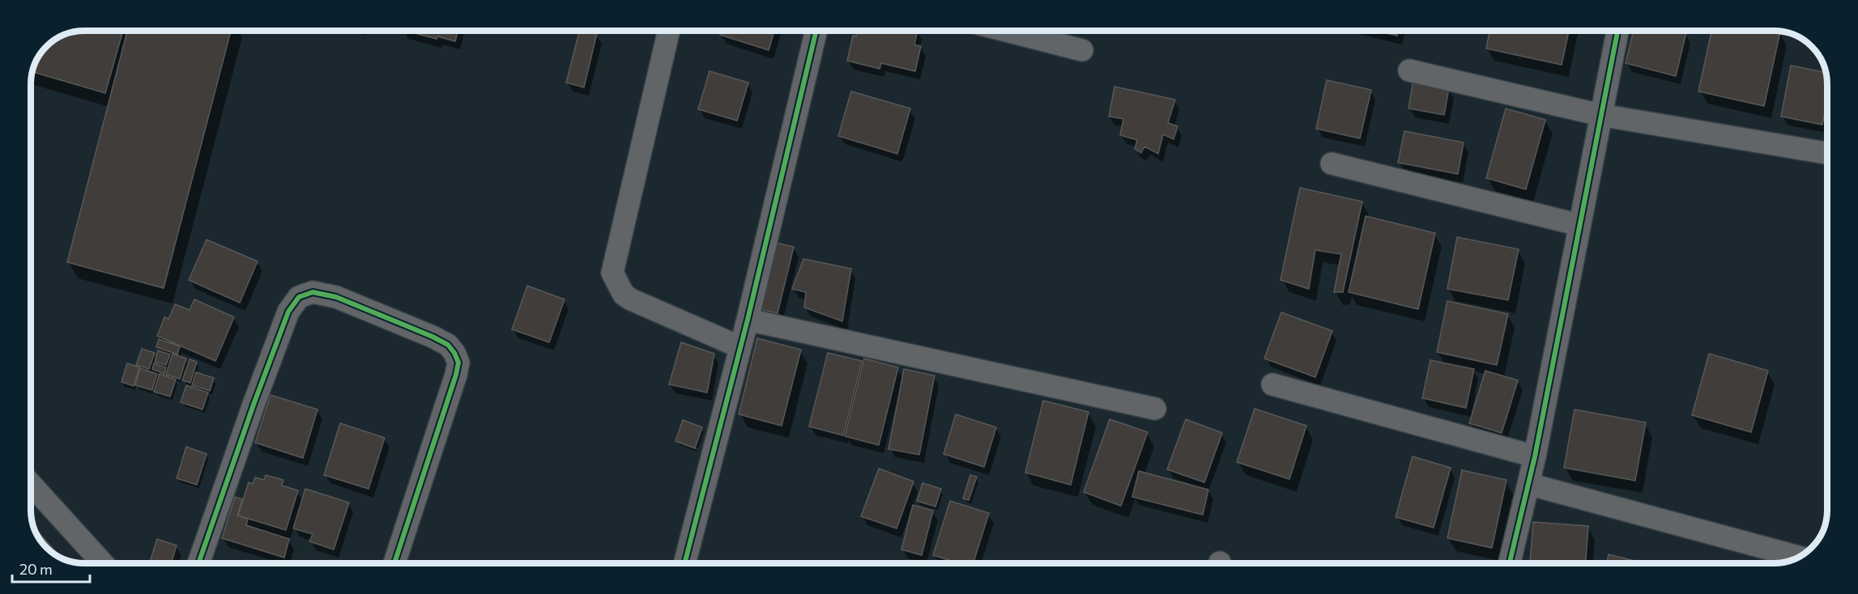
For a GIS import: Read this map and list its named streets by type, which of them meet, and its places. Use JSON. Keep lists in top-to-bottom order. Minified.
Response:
{"scale_bar":"20 m"}
